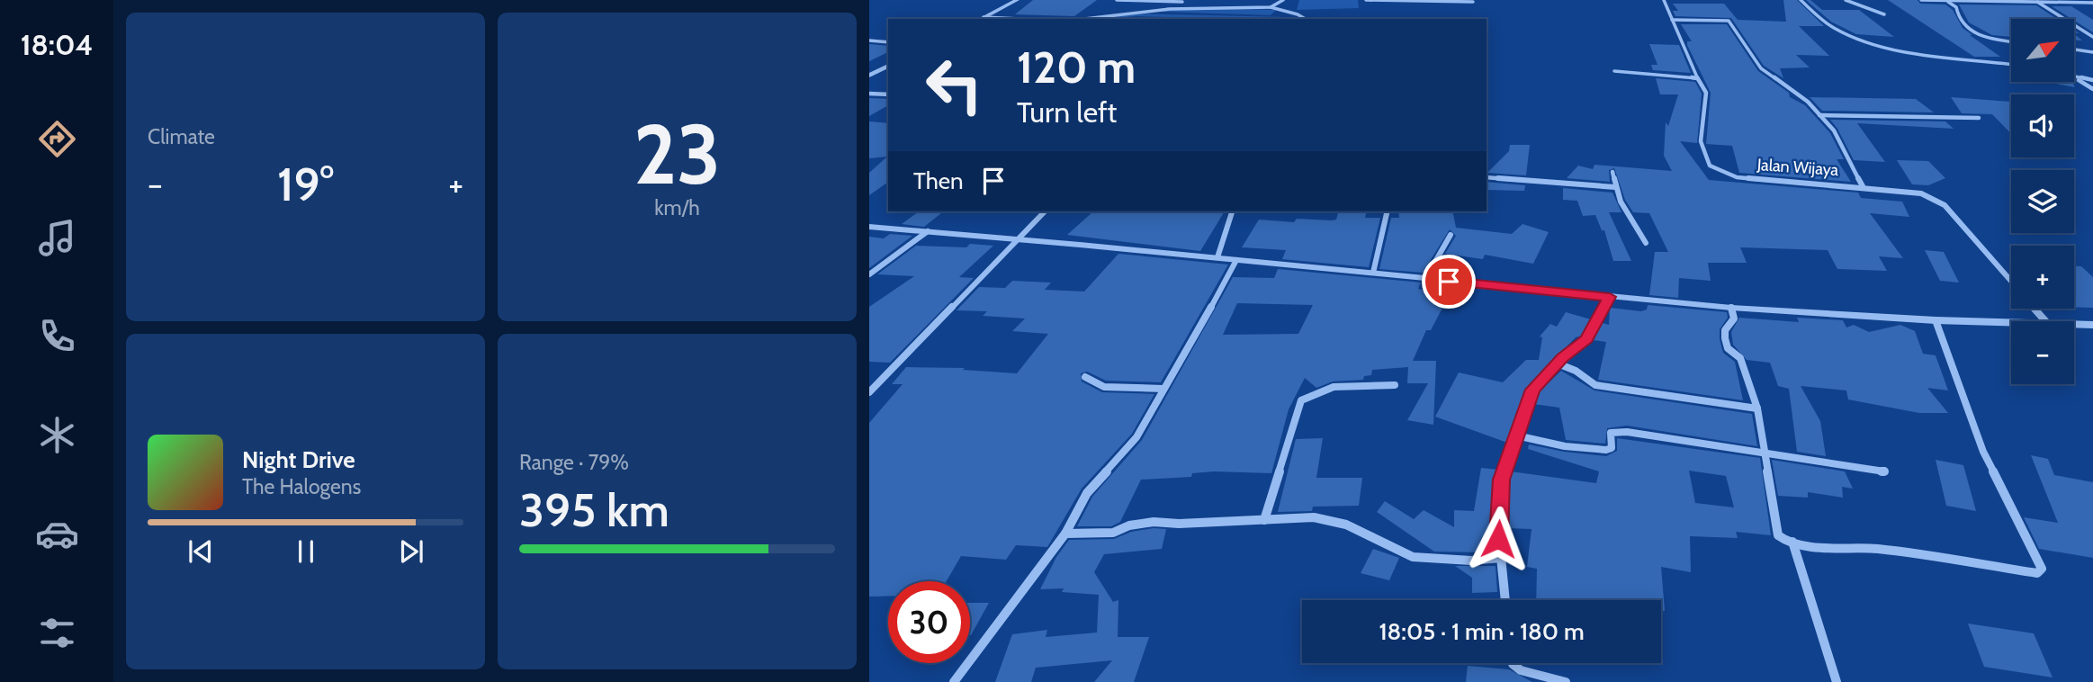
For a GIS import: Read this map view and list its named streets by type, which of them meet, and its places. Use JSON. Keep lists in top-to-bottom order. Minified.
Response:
{"streets":{"street":["Jalan Wijaya"]},"north":"top right","page":{"tabs":"18:04","tile":["Climate",["23","km/h"],["Range · 79%","395 km"]],"map_buttons":["+","−"],"turn":["120 m","Turn left"],"then":"Then","heat":["−","19°","+"],"song":["Night Drive","The Halogens"],"limit":"30","trip":"18:05 · 1 min · 180 m"}}
